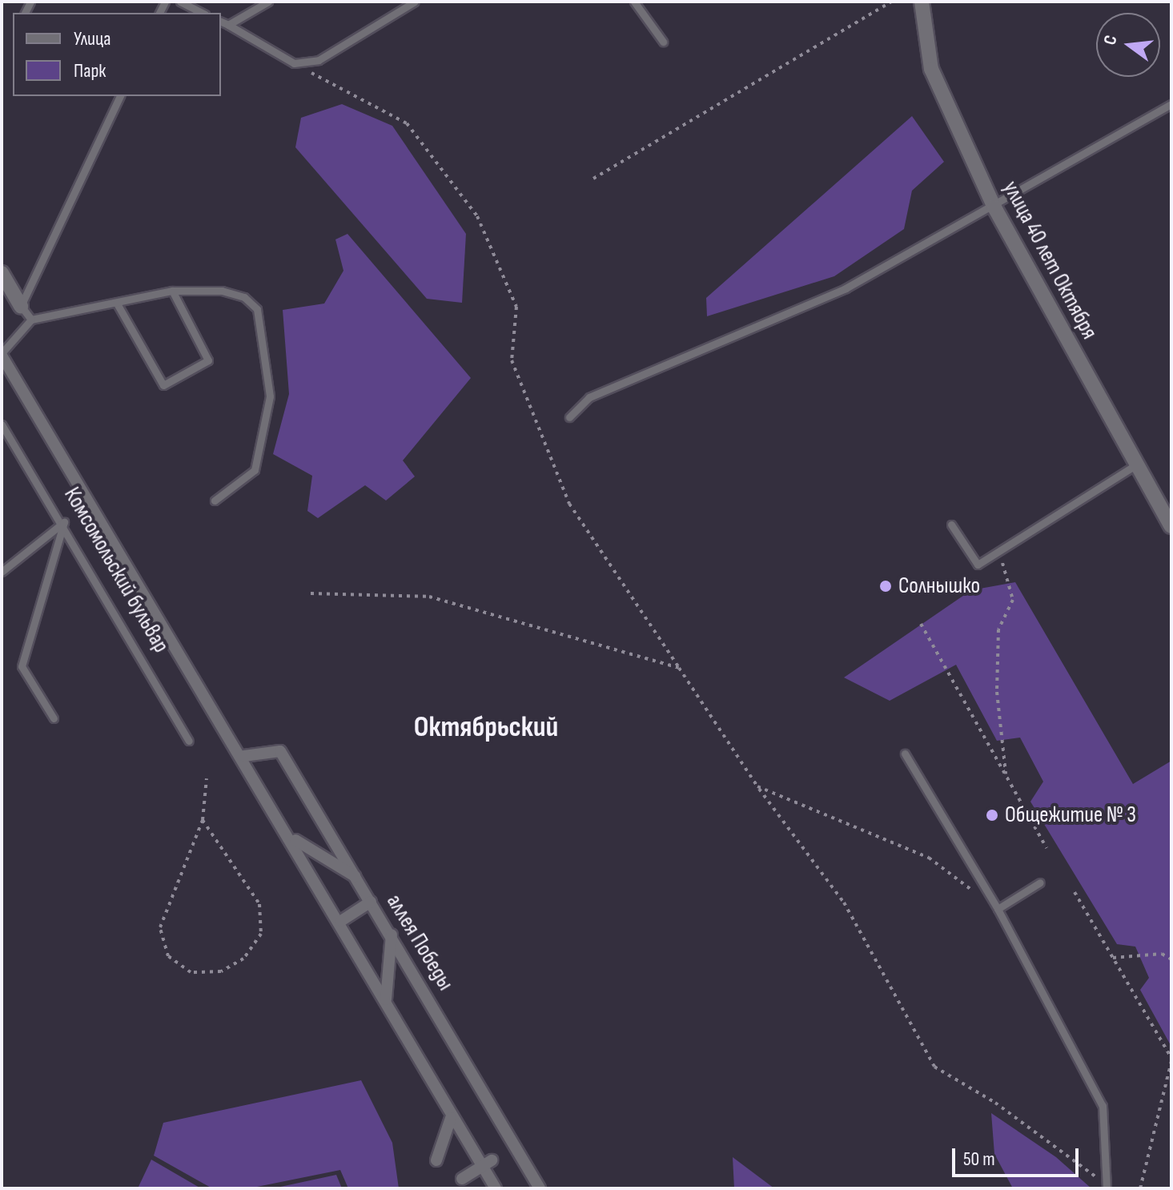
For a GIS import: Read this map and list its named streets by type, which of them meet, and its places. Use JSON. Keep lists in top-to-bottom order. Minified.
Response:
{"streets":{"street":["улица 40 лет Октября","аллея Победы"],"lane":["Комсомольский бульвар"]},"districts":["Октябрьский"],"places":["Солнышко","Общежитие № 3"],"legend":["Улица","Парк"],"scale_bar":"50 m","north":"left"}
